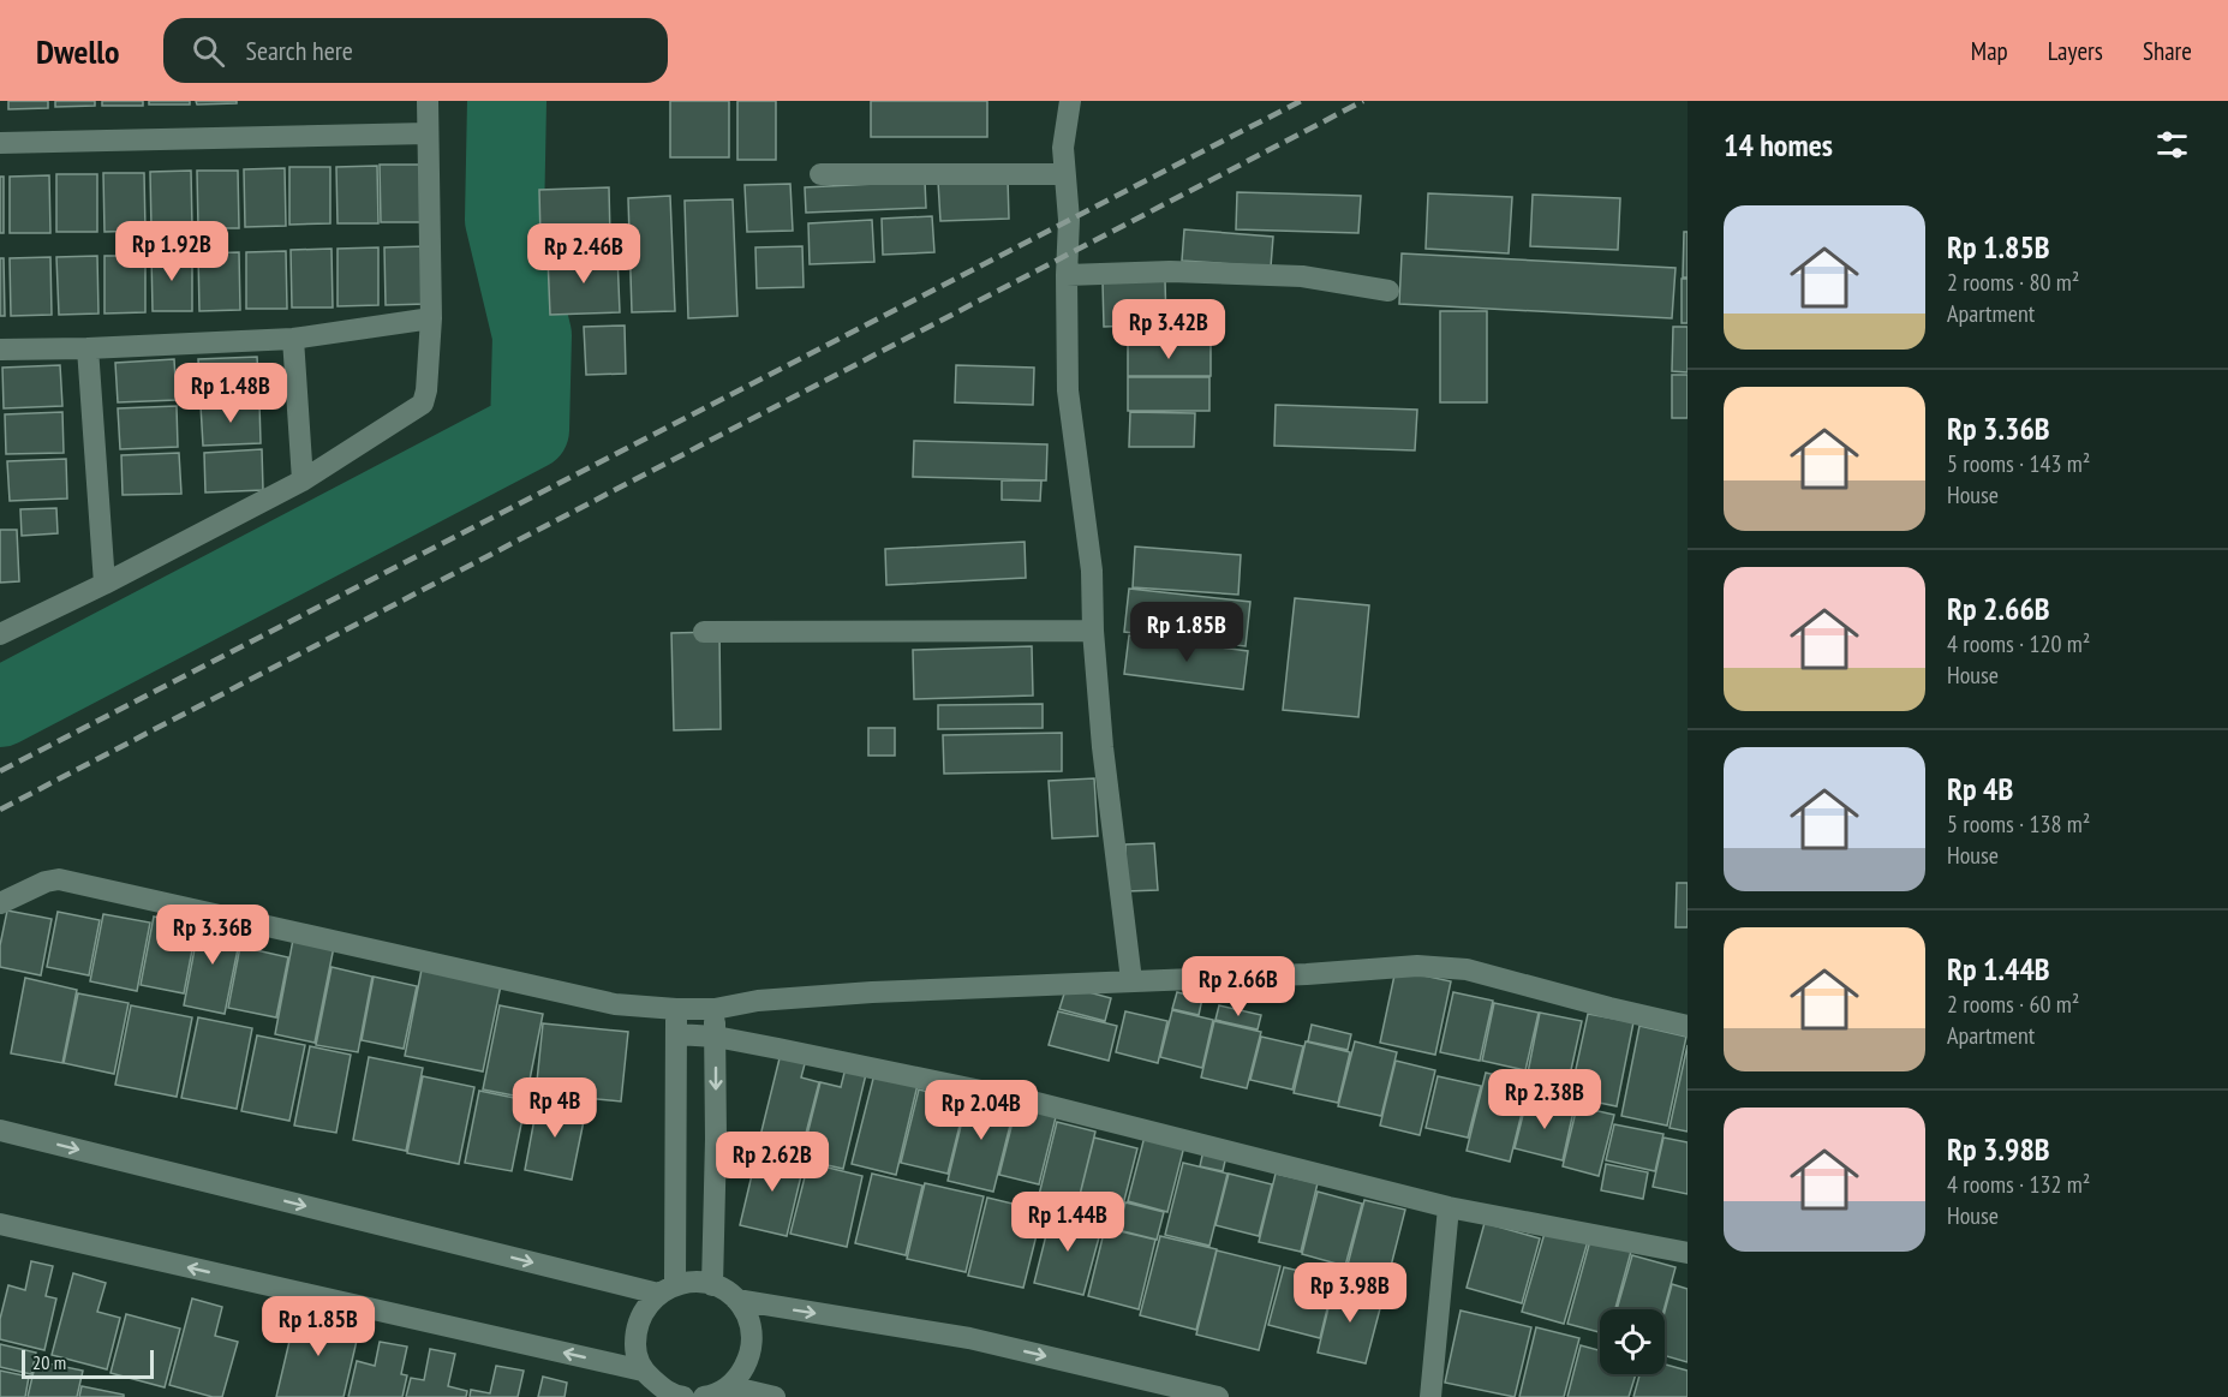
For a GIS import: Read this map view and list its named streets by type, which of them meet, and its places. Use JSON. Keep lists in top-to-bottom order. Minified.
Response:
{"scale_bar":"20 m","page":{"header":"Dwello","search":"Search here","nav":["Map","Layers","Share"],"heading":"14 homes","list":[{"name":"Rp 1.85B","note":"2 rooms · 80 m² · Apartment"},{"name":"Rp 3.36B","note":"5 rooms · 143 m² · House"},{"name":"Rp 2.66B","note":"4 rooms · 120 m² · House"},{"name":"Rp 4B","note":"5 rooms · 138 m² · House"},{"name":"Rp 1.44B","note":"2 rooms · 60 m² · Apartment"},{"name":"Rp 3.98B","note":"4 rooms · 132 m² · House"}],"price":["Rp 1.92B","Rp 2.46B","Rp 3.42B","Rp 1.48B","Rp 1.85B","Rp 3.36B","Rp 2.66B","Rp 2.38B","Rp 4B","Rp 2.04B","Rp 2.62B","Rp 1.44B","Rp 3.98B","Rp 1.85B"],"scale":"20 m"}}
